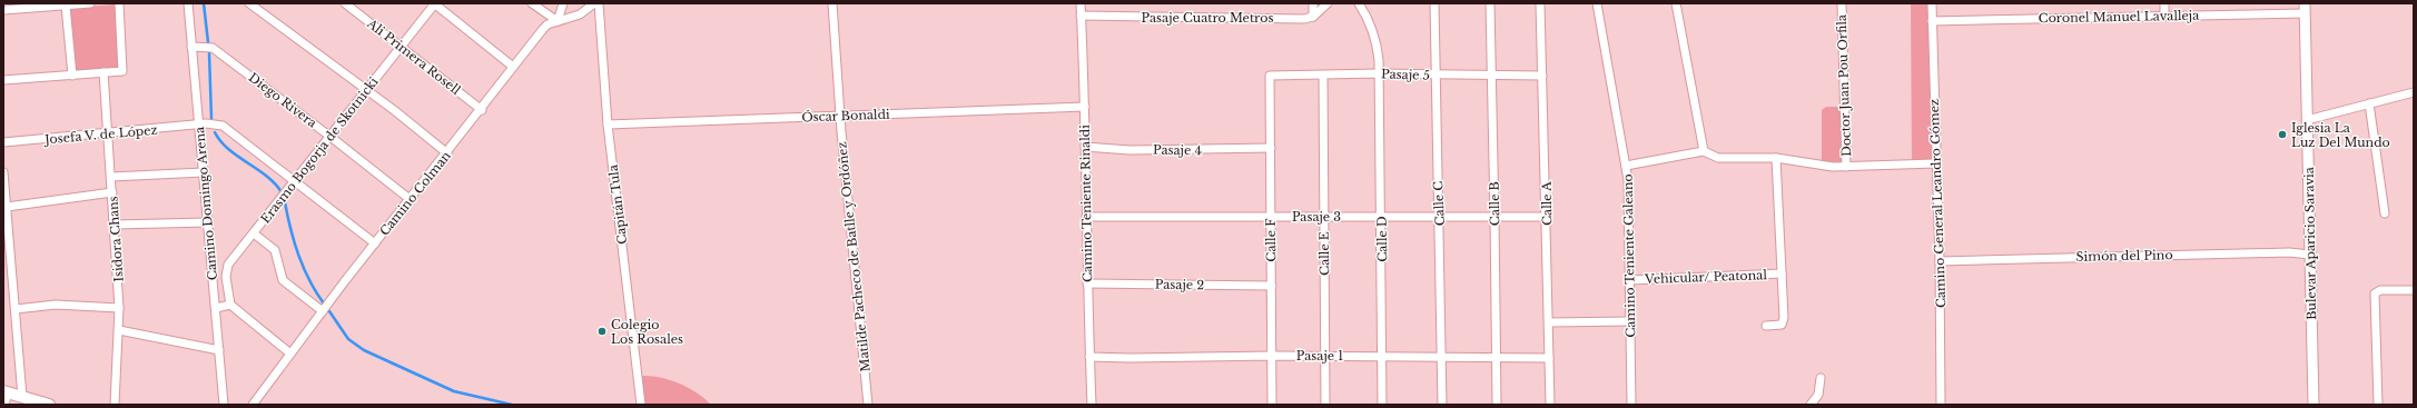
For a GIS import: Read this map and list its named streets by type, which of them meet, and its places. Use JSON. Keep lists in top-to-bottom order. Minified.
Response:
{"streets":{"street":["Coronel Manuel Lavalleja","Pasaje Cuatro Metros","Ali Primera Rosell","Pasaje 5","Doctor Juan Pou Orfila","Diego Rivera","Óscar Bonaldi","Josefa V. de López","Erasmo Bogorja de Skotnicki","Pasaje 4","Camino Colman","Camino Domingo Arena","Camino Teniente Rinaldi","Calle C","Calle B","Calle A","Camino General Leandro Gómez","Capitán Tula","Pasaje 3","Isidora Chans","Calle D","Calle F","Bulevar Aparicio Saravia","Calle E","Camino Teniente Galeano","Simón del Pino","Matilde Pacheco de Batlle y Ordóñez","Vehicular/ Peatonal","Pasaje 2","Pasaje 1"]},"crossings":[["Coronel Manuel Lavalleja","Camino General Leandro Gómez"],["Coronel Manuel Lavalleja","Bulevar Aparicio Saravia"],["Pasaje Cuatro Metros","Camino Teniente Rinaldi"],["Ali Primera Rosell","Erasmo Bogorja de Skotnicki"],["Ali Primera Rosell","Camino Colman"],["Pasaje 5","Calle C"],["Pasaje 5","Calle B"],["Pasaje 5","Calle A"],["Pasaje 5","Calle D"],["Pasaje 5","Calle F"],["Pasaje 5","Calle E"],["Diego Rivera","Erasmo Bogorja de Skotnicki"],["Diego Rivera","Camino Colman"],["Diego Rivera","Camino Domingo Arena"],["Óscar Bonaldi","Camino Teniente Rinaldi"],["Óscar Bonaldi","Capitán Tula"],["Óscar Bonaldi","Matilde Pacheco de Batlle y Ordóñez"],["Josefa V. de López","Erasmo Bogorja de Skotnicki"],["Josefa V. de López","Camino Colman"],["Josefa V. de López","Camino Domingo Arena"],["Josefa V. de López","Isidora Chans"],["Pasaje 4","Camino Teniente Rinaldi"],["Pasaje 4","Calle F"],["Camino Teniente Rinaldi","Pasaje 3"],["Camino Teniente Rinaldi","Pasaje 2"],["Camino Teniente Rinaldi","Pasaje 1"],["Calle C","Pasaje 3"],["Calle C","Pasaje 1"],["Calle B","Pasaje 3"],["Calle B","Pasaje 1"],["Calle A","Pasaje 3"],["Calle A","Pasaje 1"],["Camino General Leandro Gómez","Simón del Pino"],["Pasaje 3","Calle D"],["Pasaje 3","Calle F"],["Pasaje 3","Calle E"],["Calle D","Pasaje 1"],["Calle F","Pasaje 2"],["Calle F","Pasaje 1"],["Bulevar Aparicio Saravia","Simón del Pino"],["Calle E","Pasaje 1"],["Camino Teniente Galeano","Vehicular/ Peatonal"]],"places":["Iglesia La Luz Del Mundo","Colegio Los Rosales"]}
